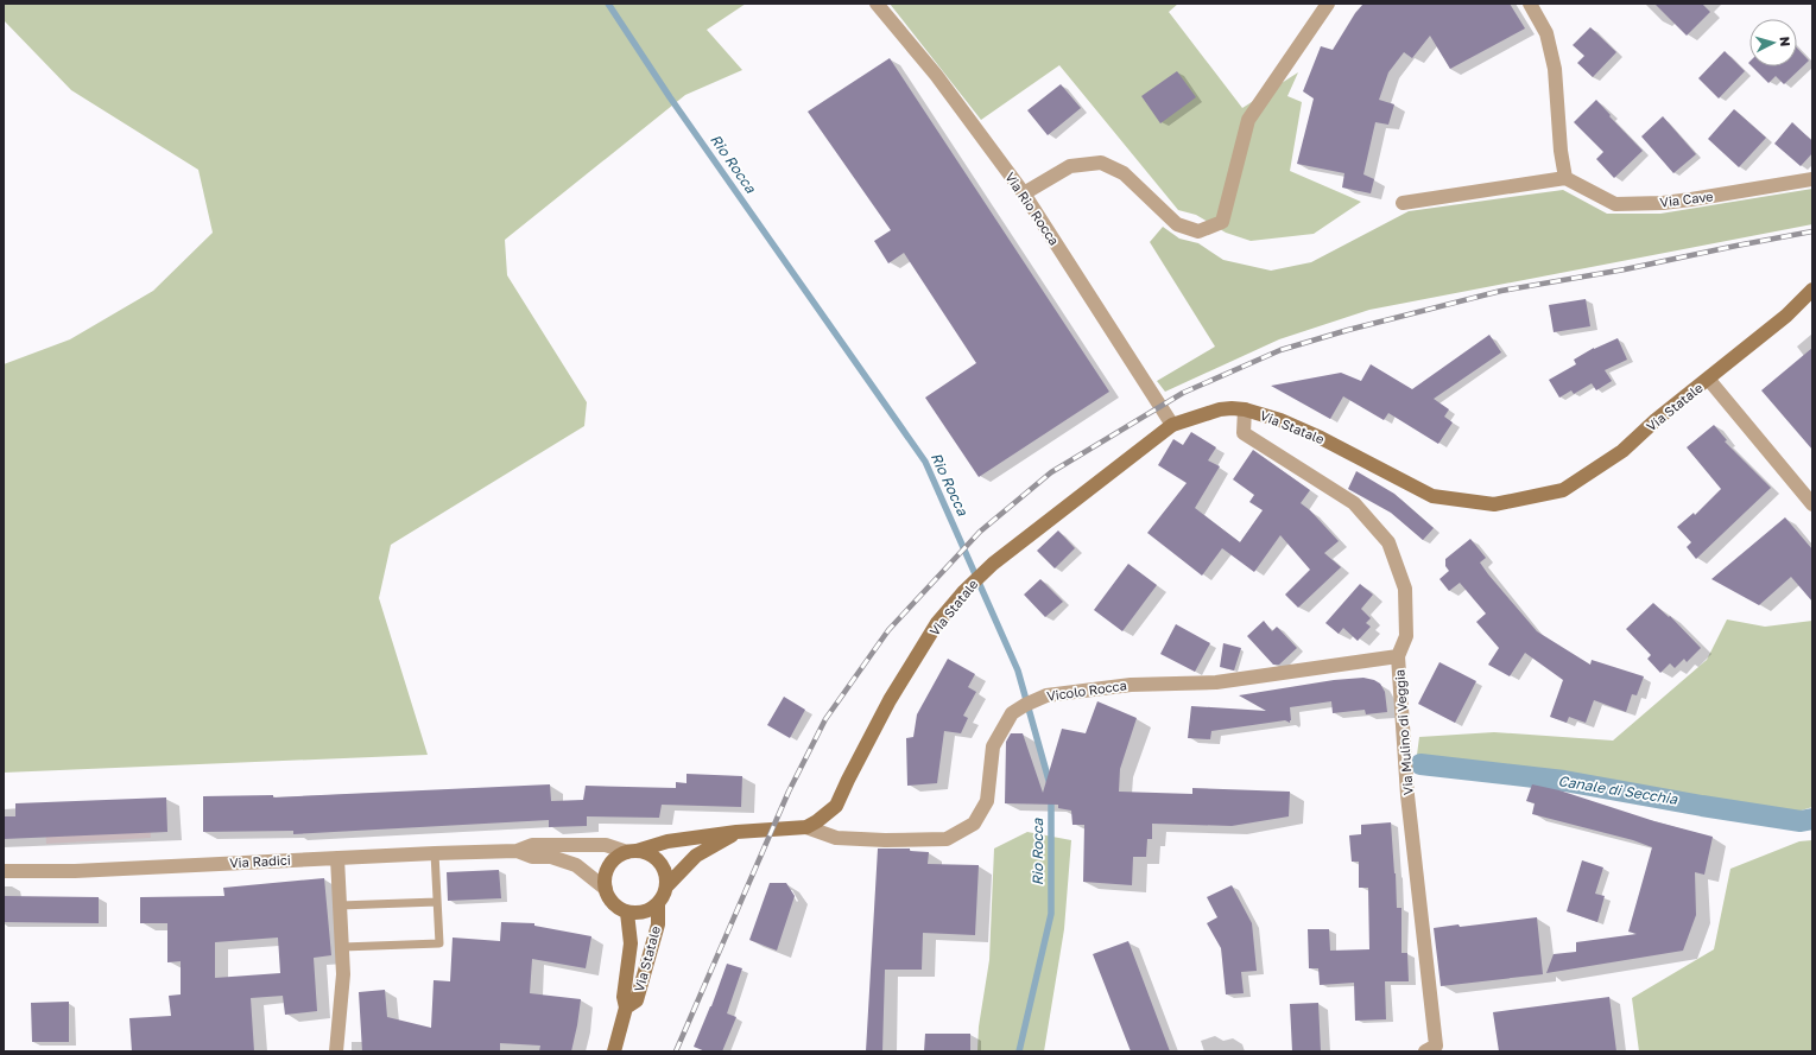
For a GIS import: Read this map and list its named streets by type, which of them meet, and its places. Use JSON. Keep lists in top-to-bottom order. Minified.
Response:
{"streets":{"street":["Via Cave","Via Rio Rocca","Via Statale","Vicolo Rocca","Via Mulino di Veggia","Via Radici"]},"crossings":[["Via Rio Rocca","Via Statale"],["Via Statale","Vicolo Rocca"],["Via Statale","Via Mulino di Veggia"],["Vicolo Rocca","Via Mulino di Veggia"]],"water":["Rio Rocca","Canale di Secchia"],"north":"right"}
